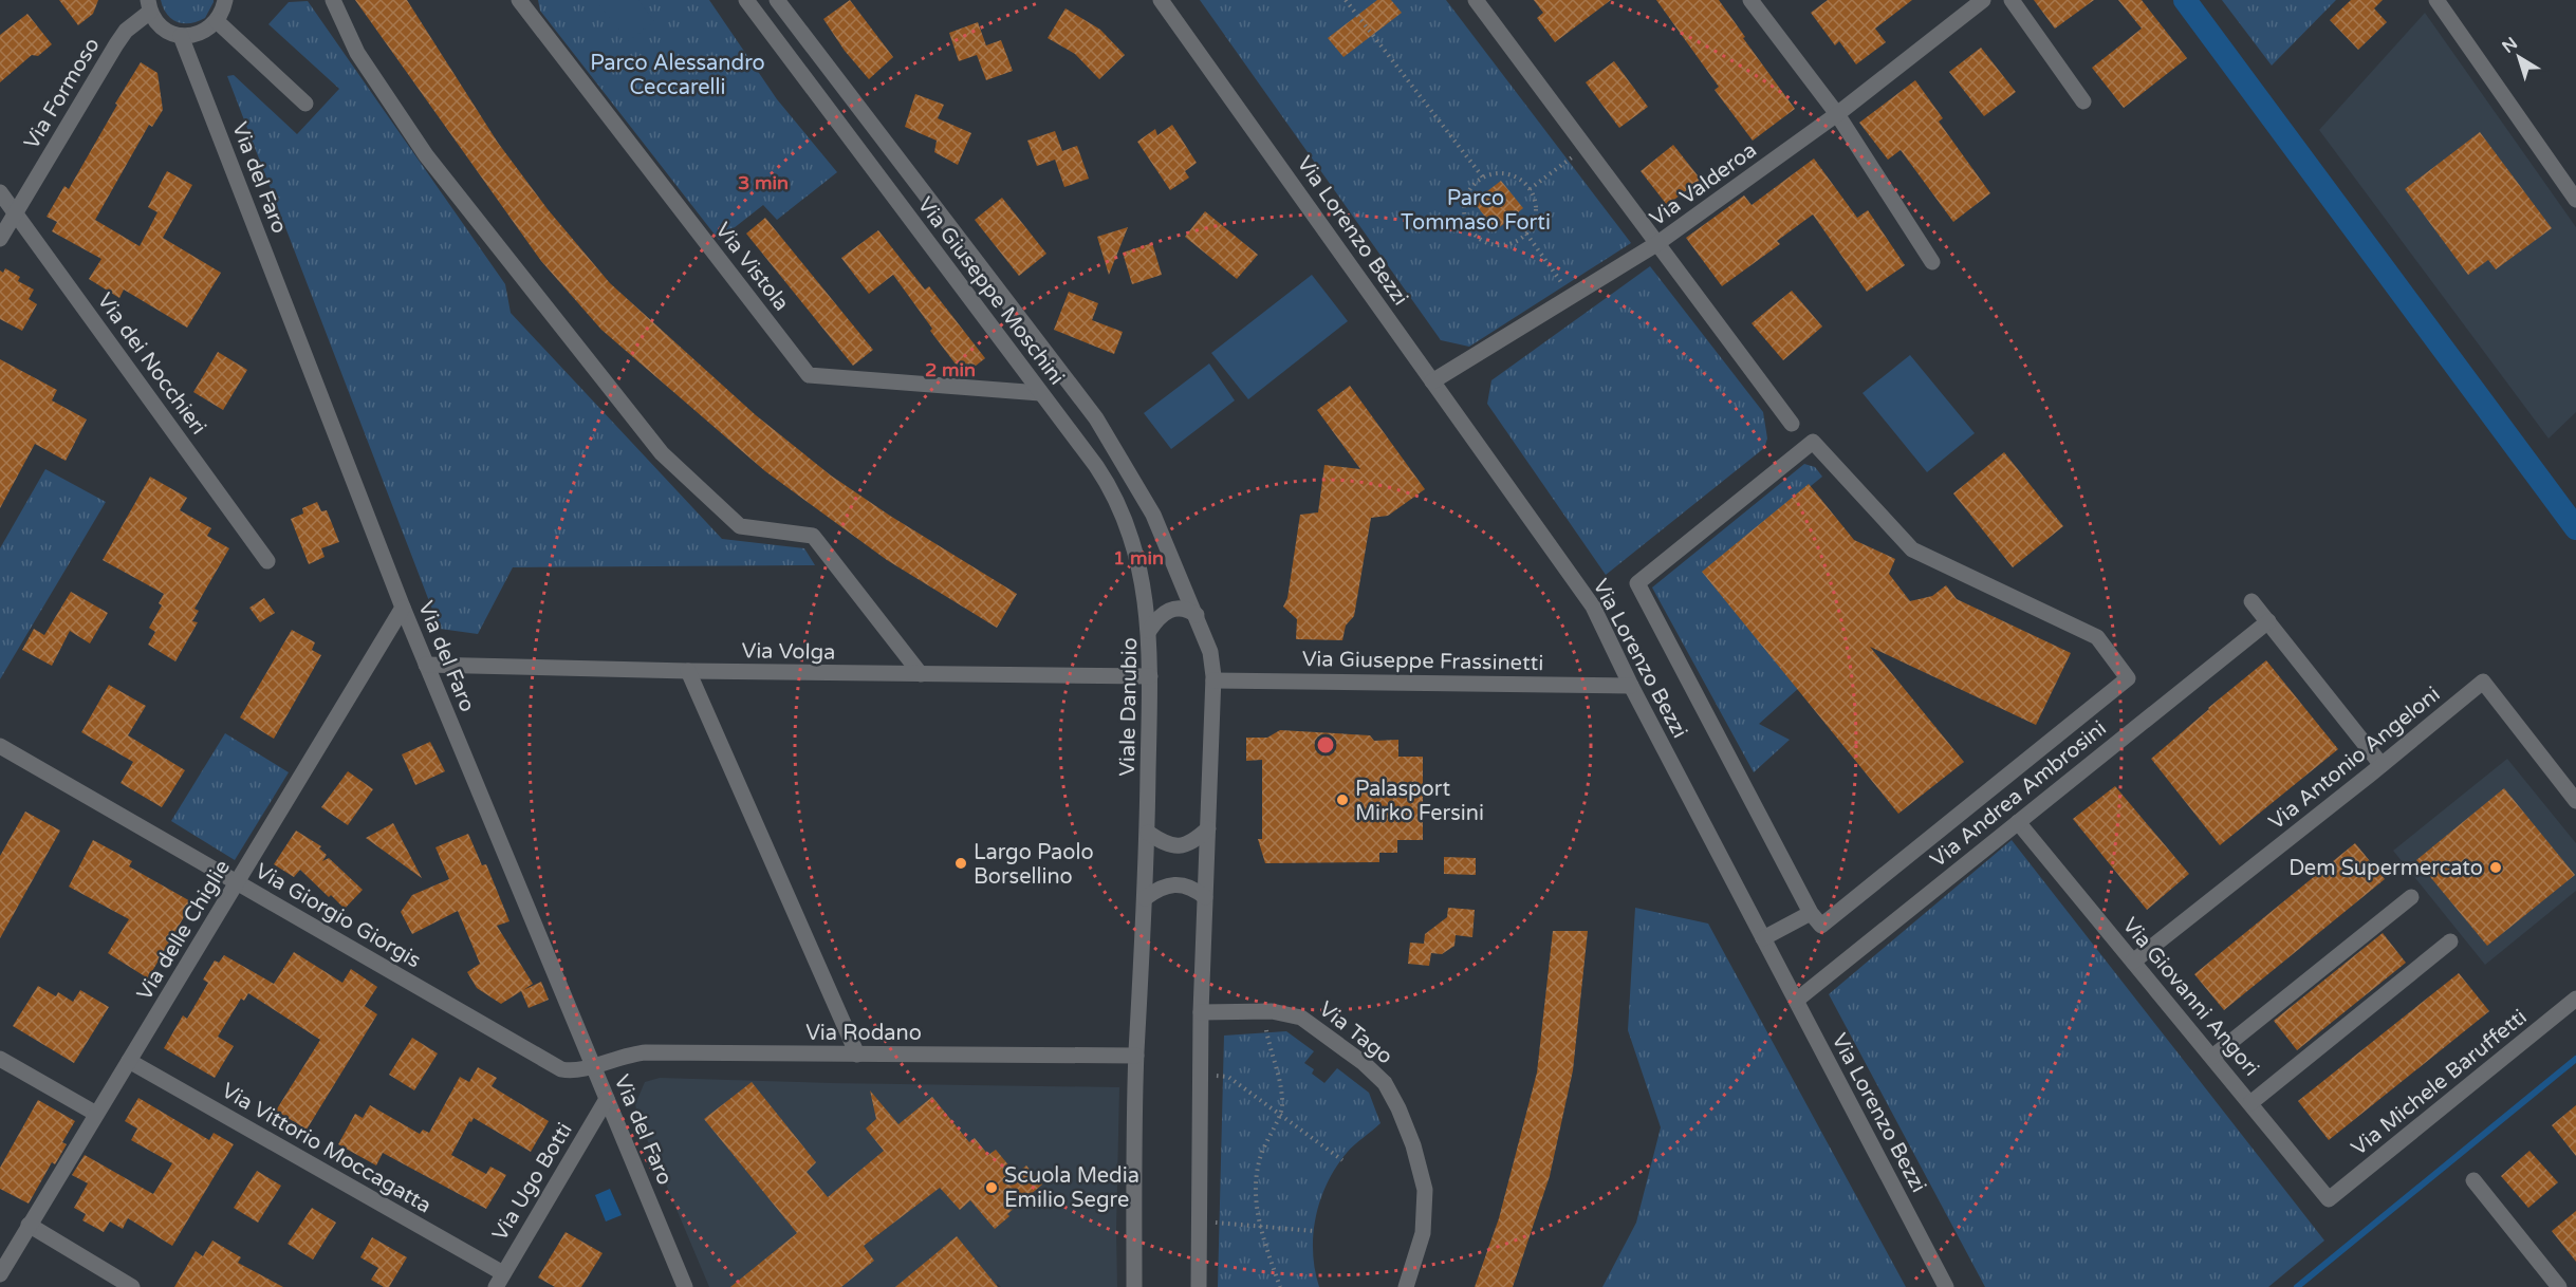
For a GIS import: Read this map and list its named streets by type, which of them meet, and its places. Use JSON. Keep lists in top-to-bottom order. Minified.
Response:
{"streets":{"street":["Via Formoso","Via del Faro","Via Valderoa","Via Lorenzo Bezzi","Via Vistola","Via Giuseppe Moschini","Via dei Nocchieri","Via Volga","Via Giuseppe Frassinetti","Viale Danubio","Via Antonio Angeloni","Via Andrea Ambrosini","Via Giorgio Giorgis","Via delle Chiglie","Via Giovanni Angori","Via Rodano","Via Tago","Via Michele Baruffetti","Via Vittorio Moccagatta","Via Ugo Botti"]},"crossings":[["Via Formoso","Via dei Nocchieri"],["Via del Faro","Via Volga"],["Via del Faro","Via Giorgio Giorgis"],["Via del Faro","Via delle Chiglie"],["Via del Faro","Via Rodano"],["Via del Faro","Via Ugo Botti"],["Via Valderoa","Via Lorenzo Bezzi"],["Via Lorenzo Bezzi","Via Giuseppe Frassinetti"],["Via Lorenzo Bezzi","Via Andrea Ambrosini"],["Via Vistola","Via Giuseppe Moschini"],["Via Giuseppe Moschini","Viale Danubio"],["Via Volga","Viale Danubio"],["Viale Danubio","Via Rodano"],["Via Antonio Angeloni","Via Giovanni Angori"],["Via Andrea Ambrosini","Via Giovanni Angori"],["Via Giorgio Giorgis","Via delle Chiglie"],["Via Giorgio Giorgis","Via Rodano"],["Via delle Chiglie","Via Vittorio Moccagatta"],["Via Giovanni Angori","Via Michele Baruffetti"],["Via Vittorio Moccagatta","Via Ugo Botti"]],"parks":["Parco Alessandro Ceccarelli","Parco Tommaso Forti"],"places":["Palasport Mirko Fersini","Largo Paolo Borsellino","Dem Supermercato","Scuola Media Emilio Segre"],"north":"top left","rings":["3 min","2 min","1 min"]}
